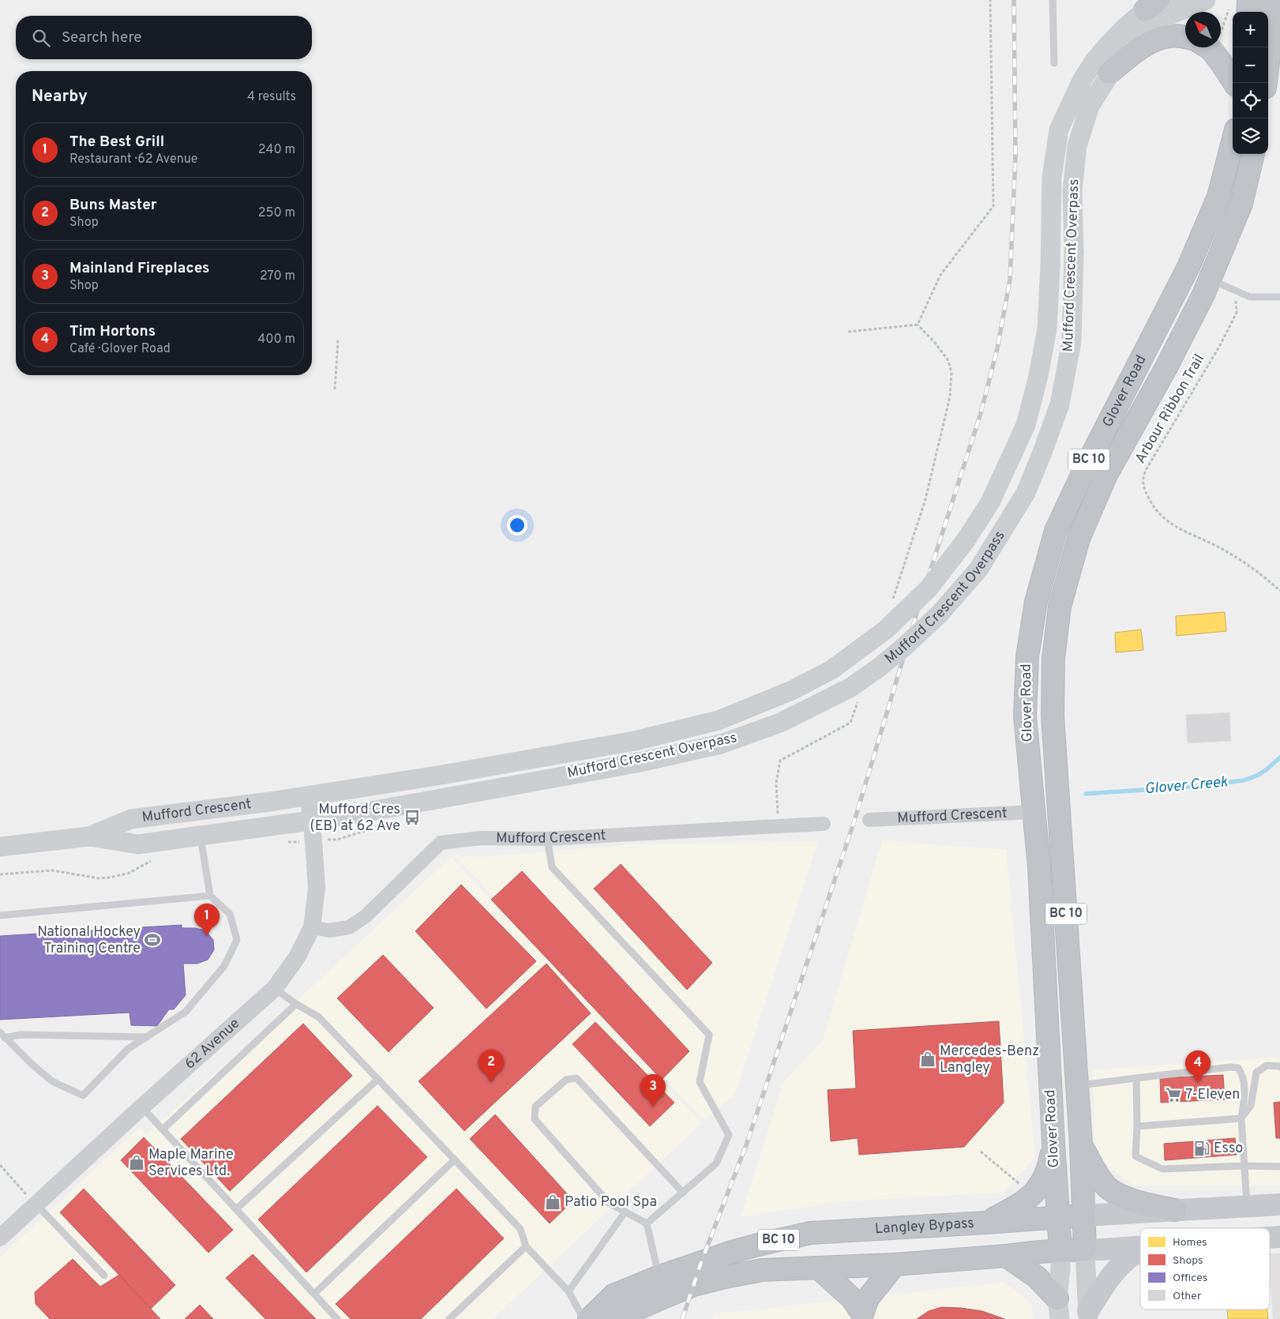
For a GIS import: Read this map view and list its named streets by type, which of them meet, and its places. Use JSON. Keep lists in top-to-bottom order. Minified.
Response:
{"streets":{"highway":["Glover Road","BC 10","Langley Bypass"],"main road":["Mufford Crescent Overpass","Mufford Crescent"],"street":["62 Avenue"],"path":["Arbour Ribbon Trail"]},"crossings":[["Mufford Crescent Overpass","Mufford Crescent"],["Mufford Crescent Overpass","62 Avenue"],["Glover Road","BC 10"],["Glover Road","Mufford Crescent"],["Glover Road","Langley Bypass"],["Mufford Crescent","62 Avenue"]],"water":["Glover Creek"],"places":{"bus stop":["Mufford Cres (EB) at 62 Ave"],"sports":["National Hockey Training Centre"],"shop":["Mercedes-Benz Langley","Maple Marine Services Ltd.","Patio Pool Spa"],"supermarket":["7-Eleven"],"fuel station":["Esso"]},"legend":["Homes","Shops","Offices","Other"],"north":"top left","page":{"map_buttons":["+","−"],"search":"Search here","heading":["Nearby","4 results"],"list":[{"mark":"1","name":"The Best Grill","note":"Restaurant · 62 Avenue","value":"240 m"},{"mark":"2","name":"Buns Master","note":"Shop","value":"250 m"},{"mark":"3","name":"Mainland Fireplaces","note":"Shop","value":"270 m"},{"mark":"4","name":"Tim Hortons","note":"Café · Glover Road","value":"400 m"}],"pins":["1","2","4","3"]}}
